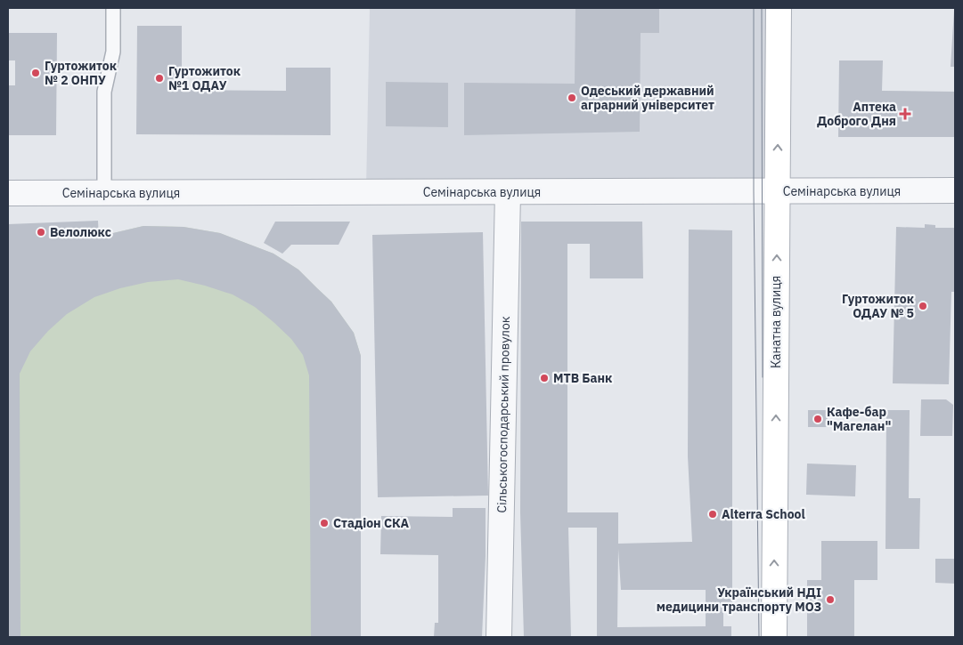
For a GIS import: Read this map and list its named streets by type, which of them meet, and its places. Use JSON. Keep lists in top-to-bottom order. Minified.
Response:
{"streets":{"main road":["Канатна вулиця"],"street":["Семінарська вулиця","Сільськогосподарський провулок"]},"crossings":[["Семінарська вулиця","Канатна вулиця"],["Семінарська вулиця","Сільськогосподарський провулок"]],"one_way":["Канатна вулиця"],"places":{"other":["Гуртожиток № 2 ОНПУ","Гуртожиток №1 ОДАУ","Одеський державний аграрний університет","Велолюкс","Гуртожиток ОДАУ № 5","МТВ Банк","Кафе-бар \"Магелан\"","Alterra School","Стадіон СКА","Український НДІ медицини транспорту МОЗ"],"health":["Аптека Доброго Дня"]}}
